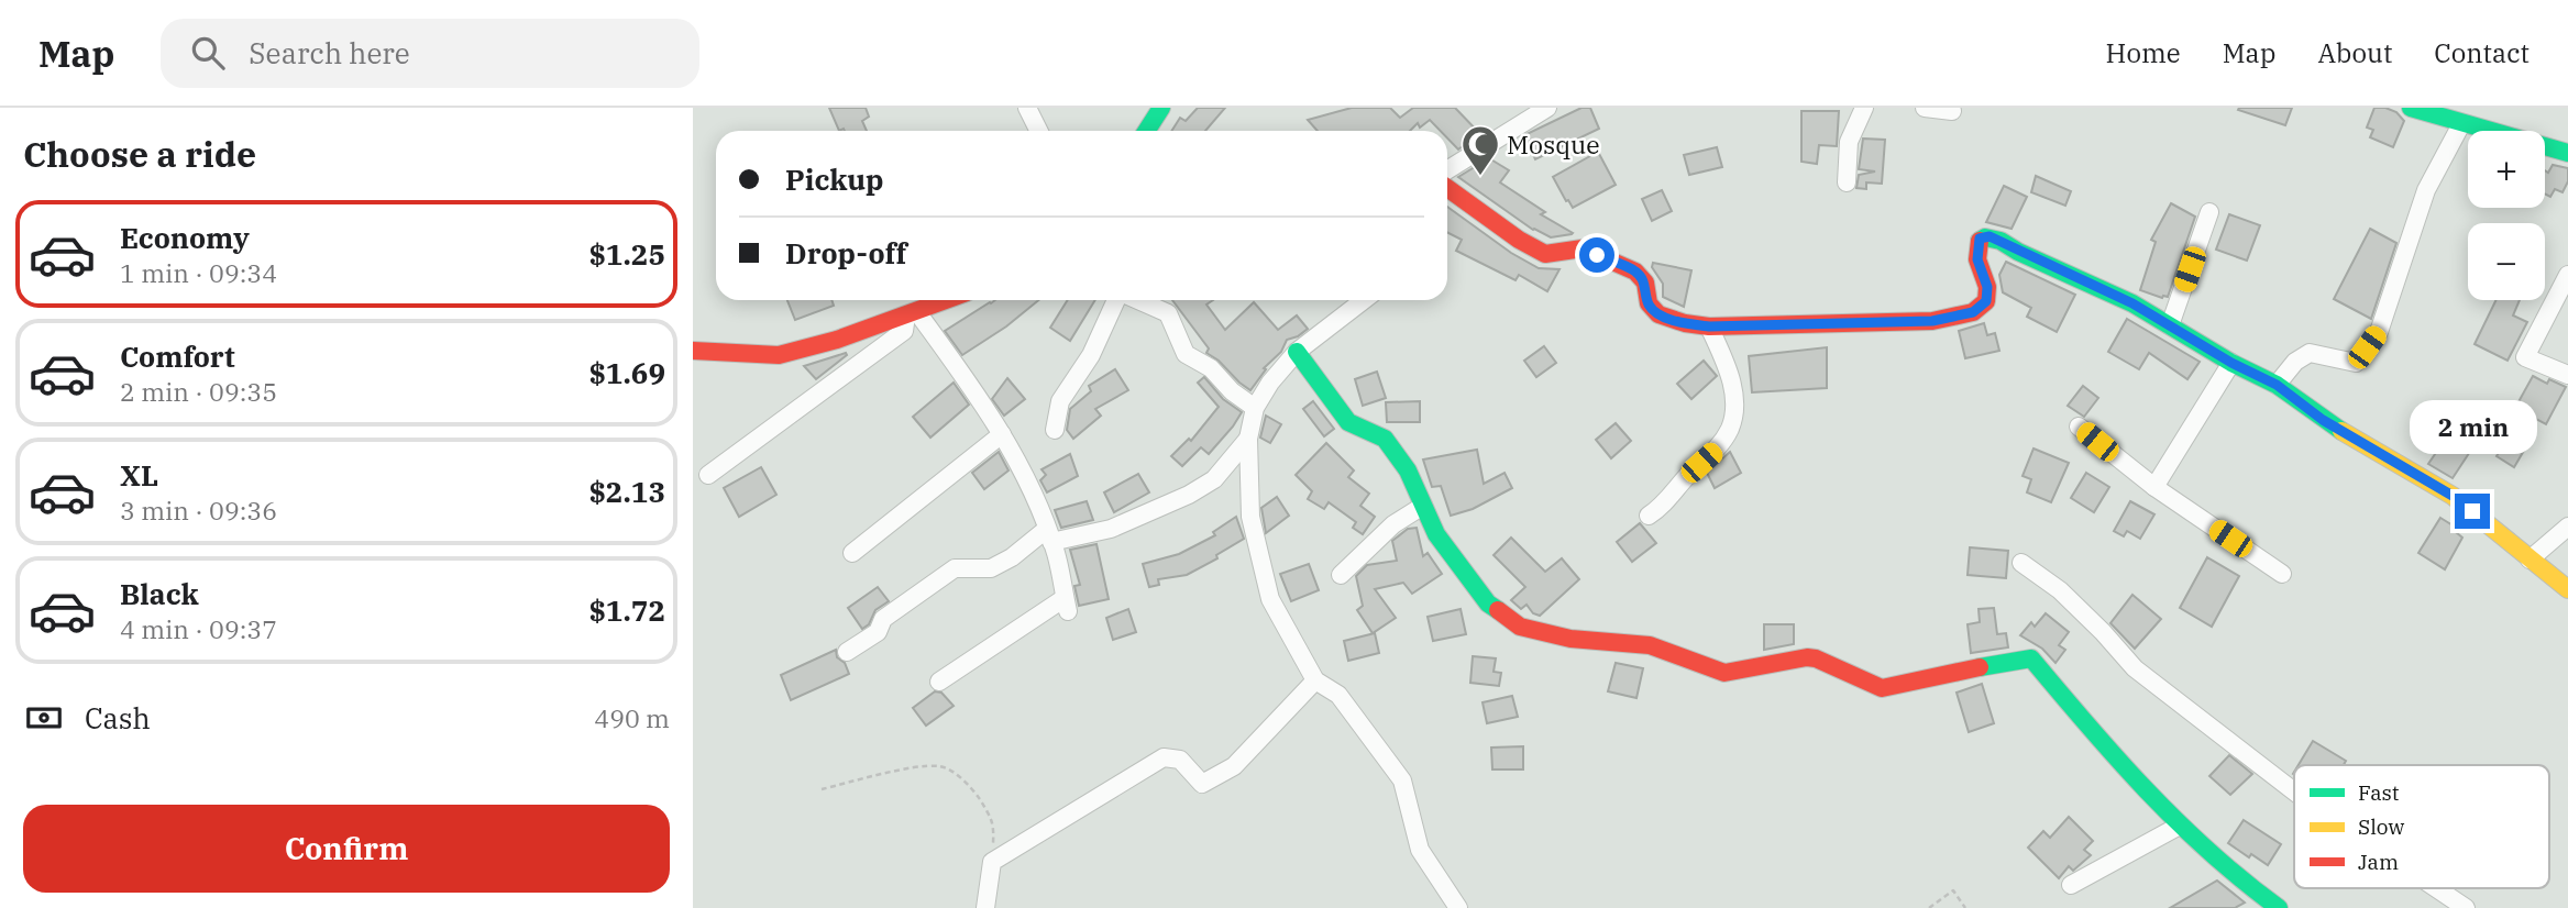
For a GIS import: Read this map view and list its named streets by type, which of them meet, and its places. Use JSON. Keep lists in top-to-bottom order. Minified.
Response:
{"places":{"mosque":["Mosque"]},"legend":["Fast","Slow","Jam"],"page":{"header":"Map","search":"Search here","nav":["Home","Map","About","Contact"],"heading":"Choose a ride","map_buttons":["+","−"],"banner":["Pickup","Drop-off"],"list":[{"name":"Economy","note":"1 min · 09:34","value":"$1.25"},{"name":"Comfort","note":"2 min · 09:35","value":"$1.69"},{"name":"XL","note":"3 min · 09:36","value":"$2.13"},{"name":"Black","note":"4 min · 09:37","value":"$1.72"}],"bubble":"2 min","pay":["Cash","490 m"],"buttons":"Confirm"}}
